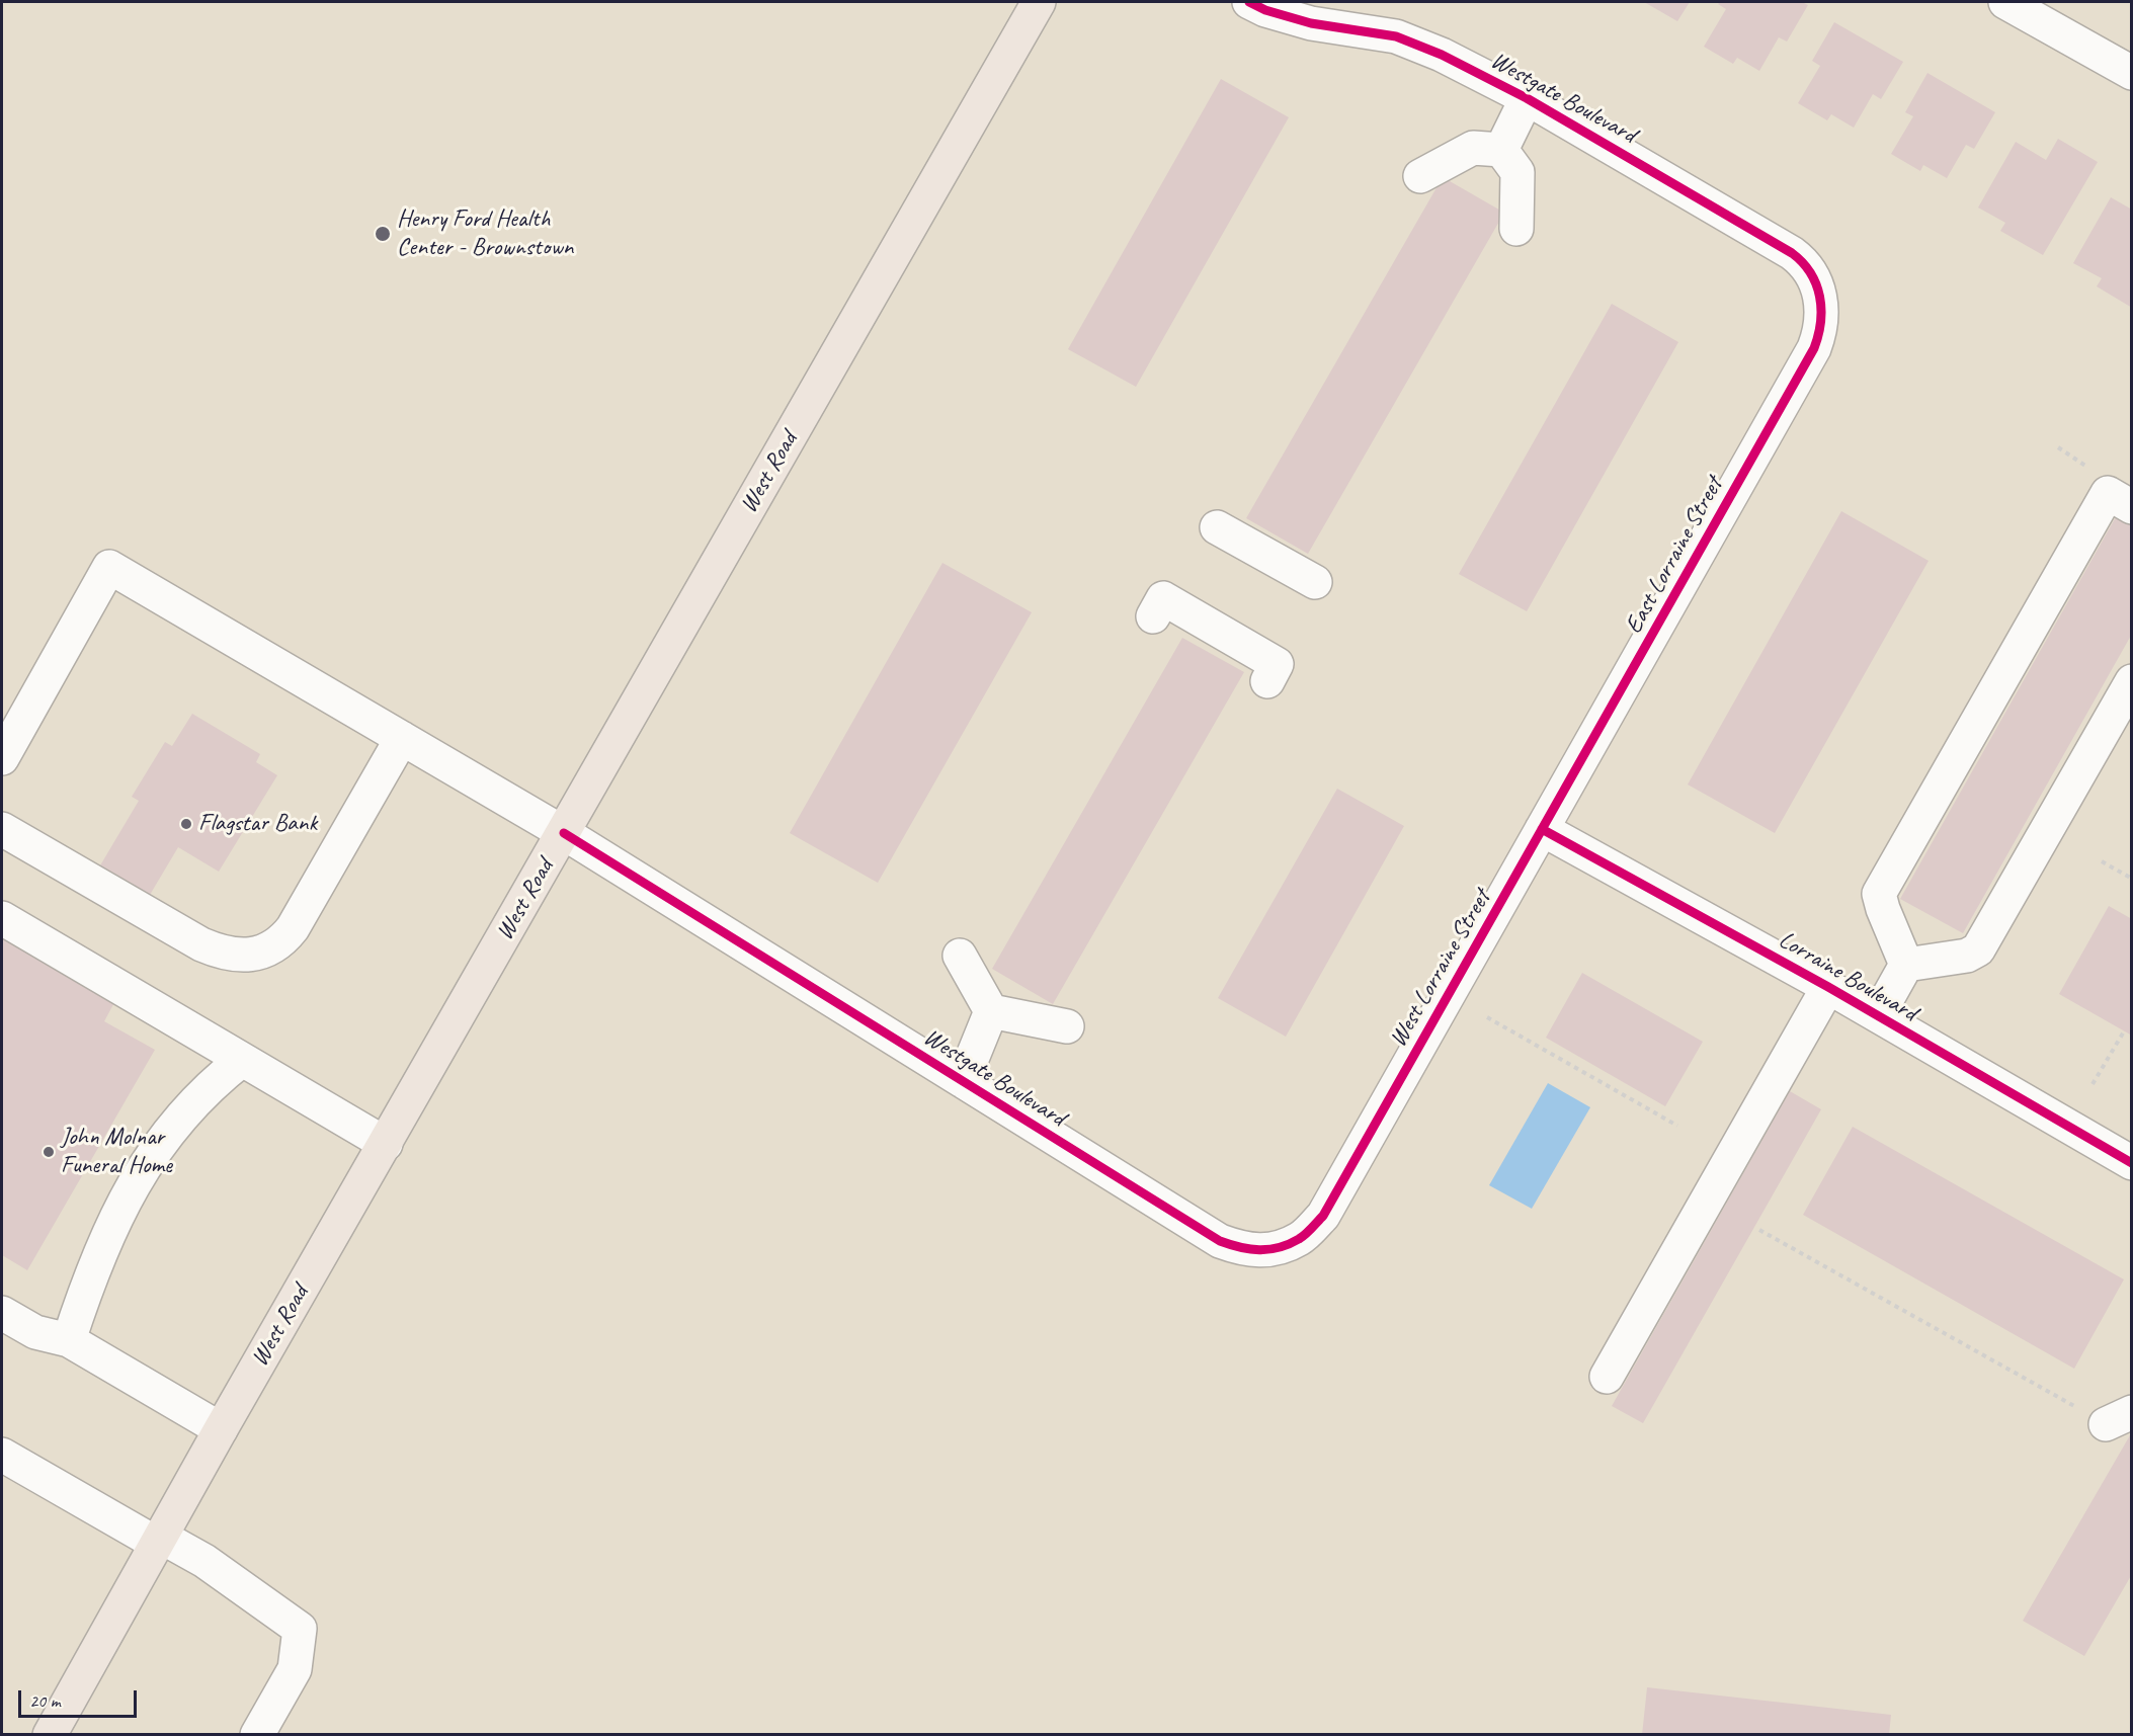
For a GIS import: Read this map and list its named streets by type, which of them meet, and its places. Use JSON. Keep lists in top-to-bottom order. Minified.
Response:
{"streets":{"main road":["West Road"],"street":["Westgate Boulevard","East Lorraine Street","West Lorraine Street","Lorraine Boulevard"]},"crossings":[["Westgate Boulevard","West Road"],["Westgate Boulevard","East Lorraine Street"],["Westgate Boulevard","West Lorraine Street"],["East Lorraine Street","West Lorraine Street"],["East Lorraine Street","Lorraine Boulevard"],["West Lorraine Street","Lorraine Boulevard"]],"places":["Henry Ford Health Center - Brownstown","Flagstar Bank","John Molnar Funeral Home"],"scale_bar":"20 m"}
